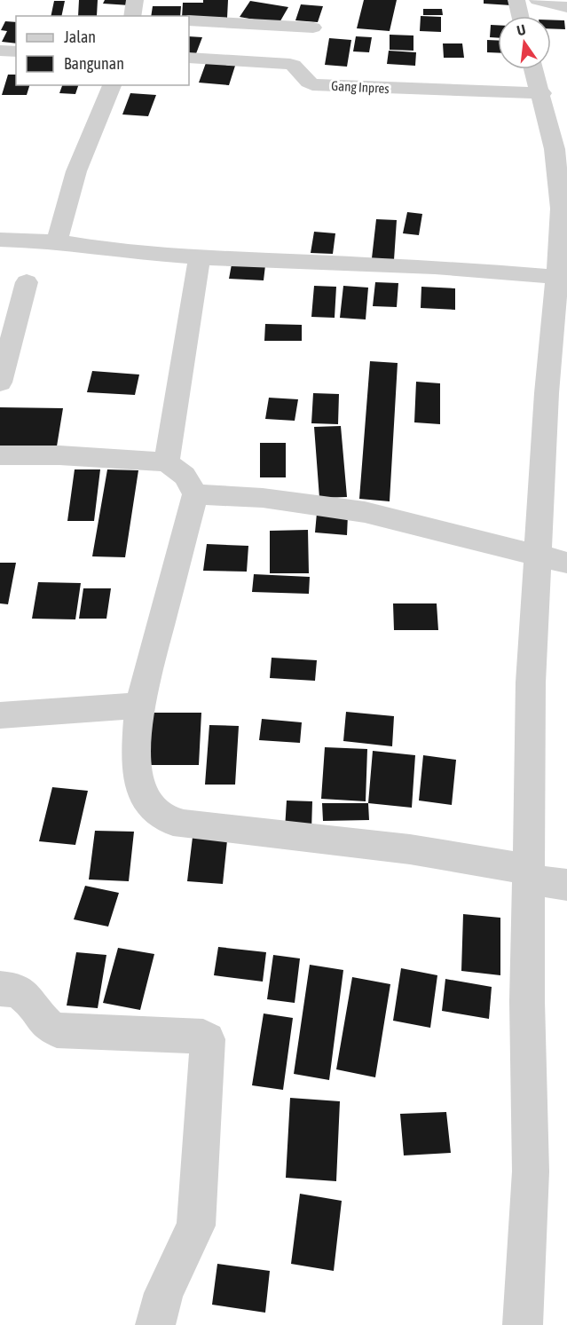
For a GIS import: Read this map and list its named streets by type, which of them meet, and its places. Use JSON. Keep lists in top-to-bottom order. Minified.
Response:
{"streets":{"street":["Gang Inpres"]},"legend":["Jalan","Bangunan"],"north":"top"}
